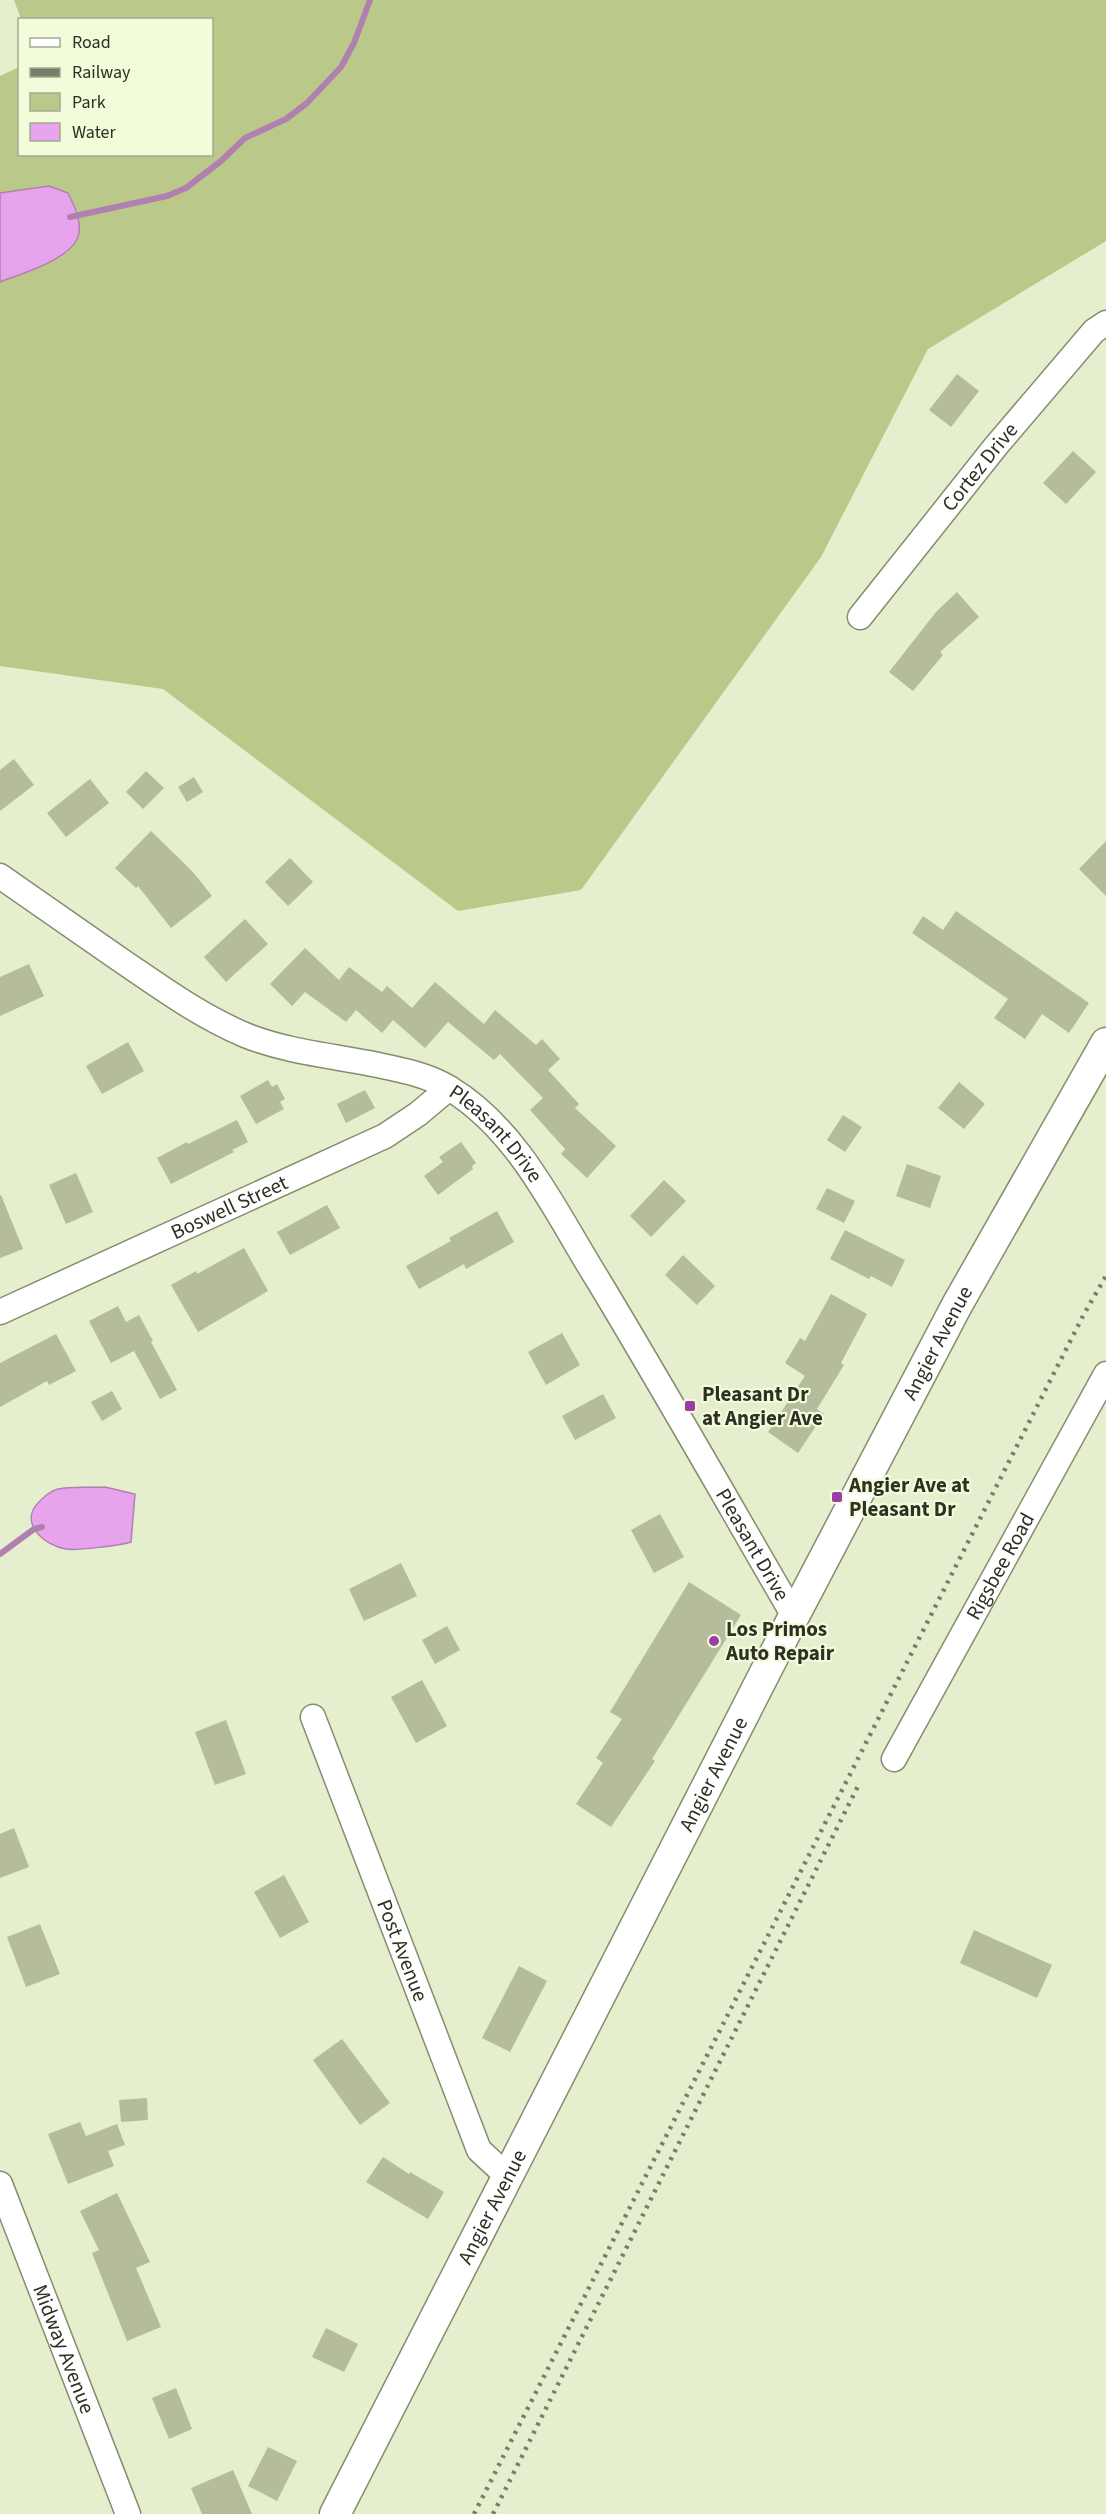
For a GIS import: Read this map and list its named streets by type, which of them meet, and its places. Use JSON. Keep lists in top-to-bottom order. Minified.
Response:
{"streets":{"main road":["Angier Avenue"],"street":["Cortez Drive","Pleasant Drive","Boswell Street","Rigsbee Road","Post Avenue","Midway Avenue"]},"crossings":[["Pleasant Drive","Boswell Street"],["Pleasant Drive","Angier Avenue"],["Angier Avenue","Post Avenue"]],"places":{"transit":["Pleasant Dr at Angier Ave","Angier Ave at Pleasant Dr"],"other":["Los Primos Auto Repair"]},"legend":["Road","Railway","Park","Water"]}
